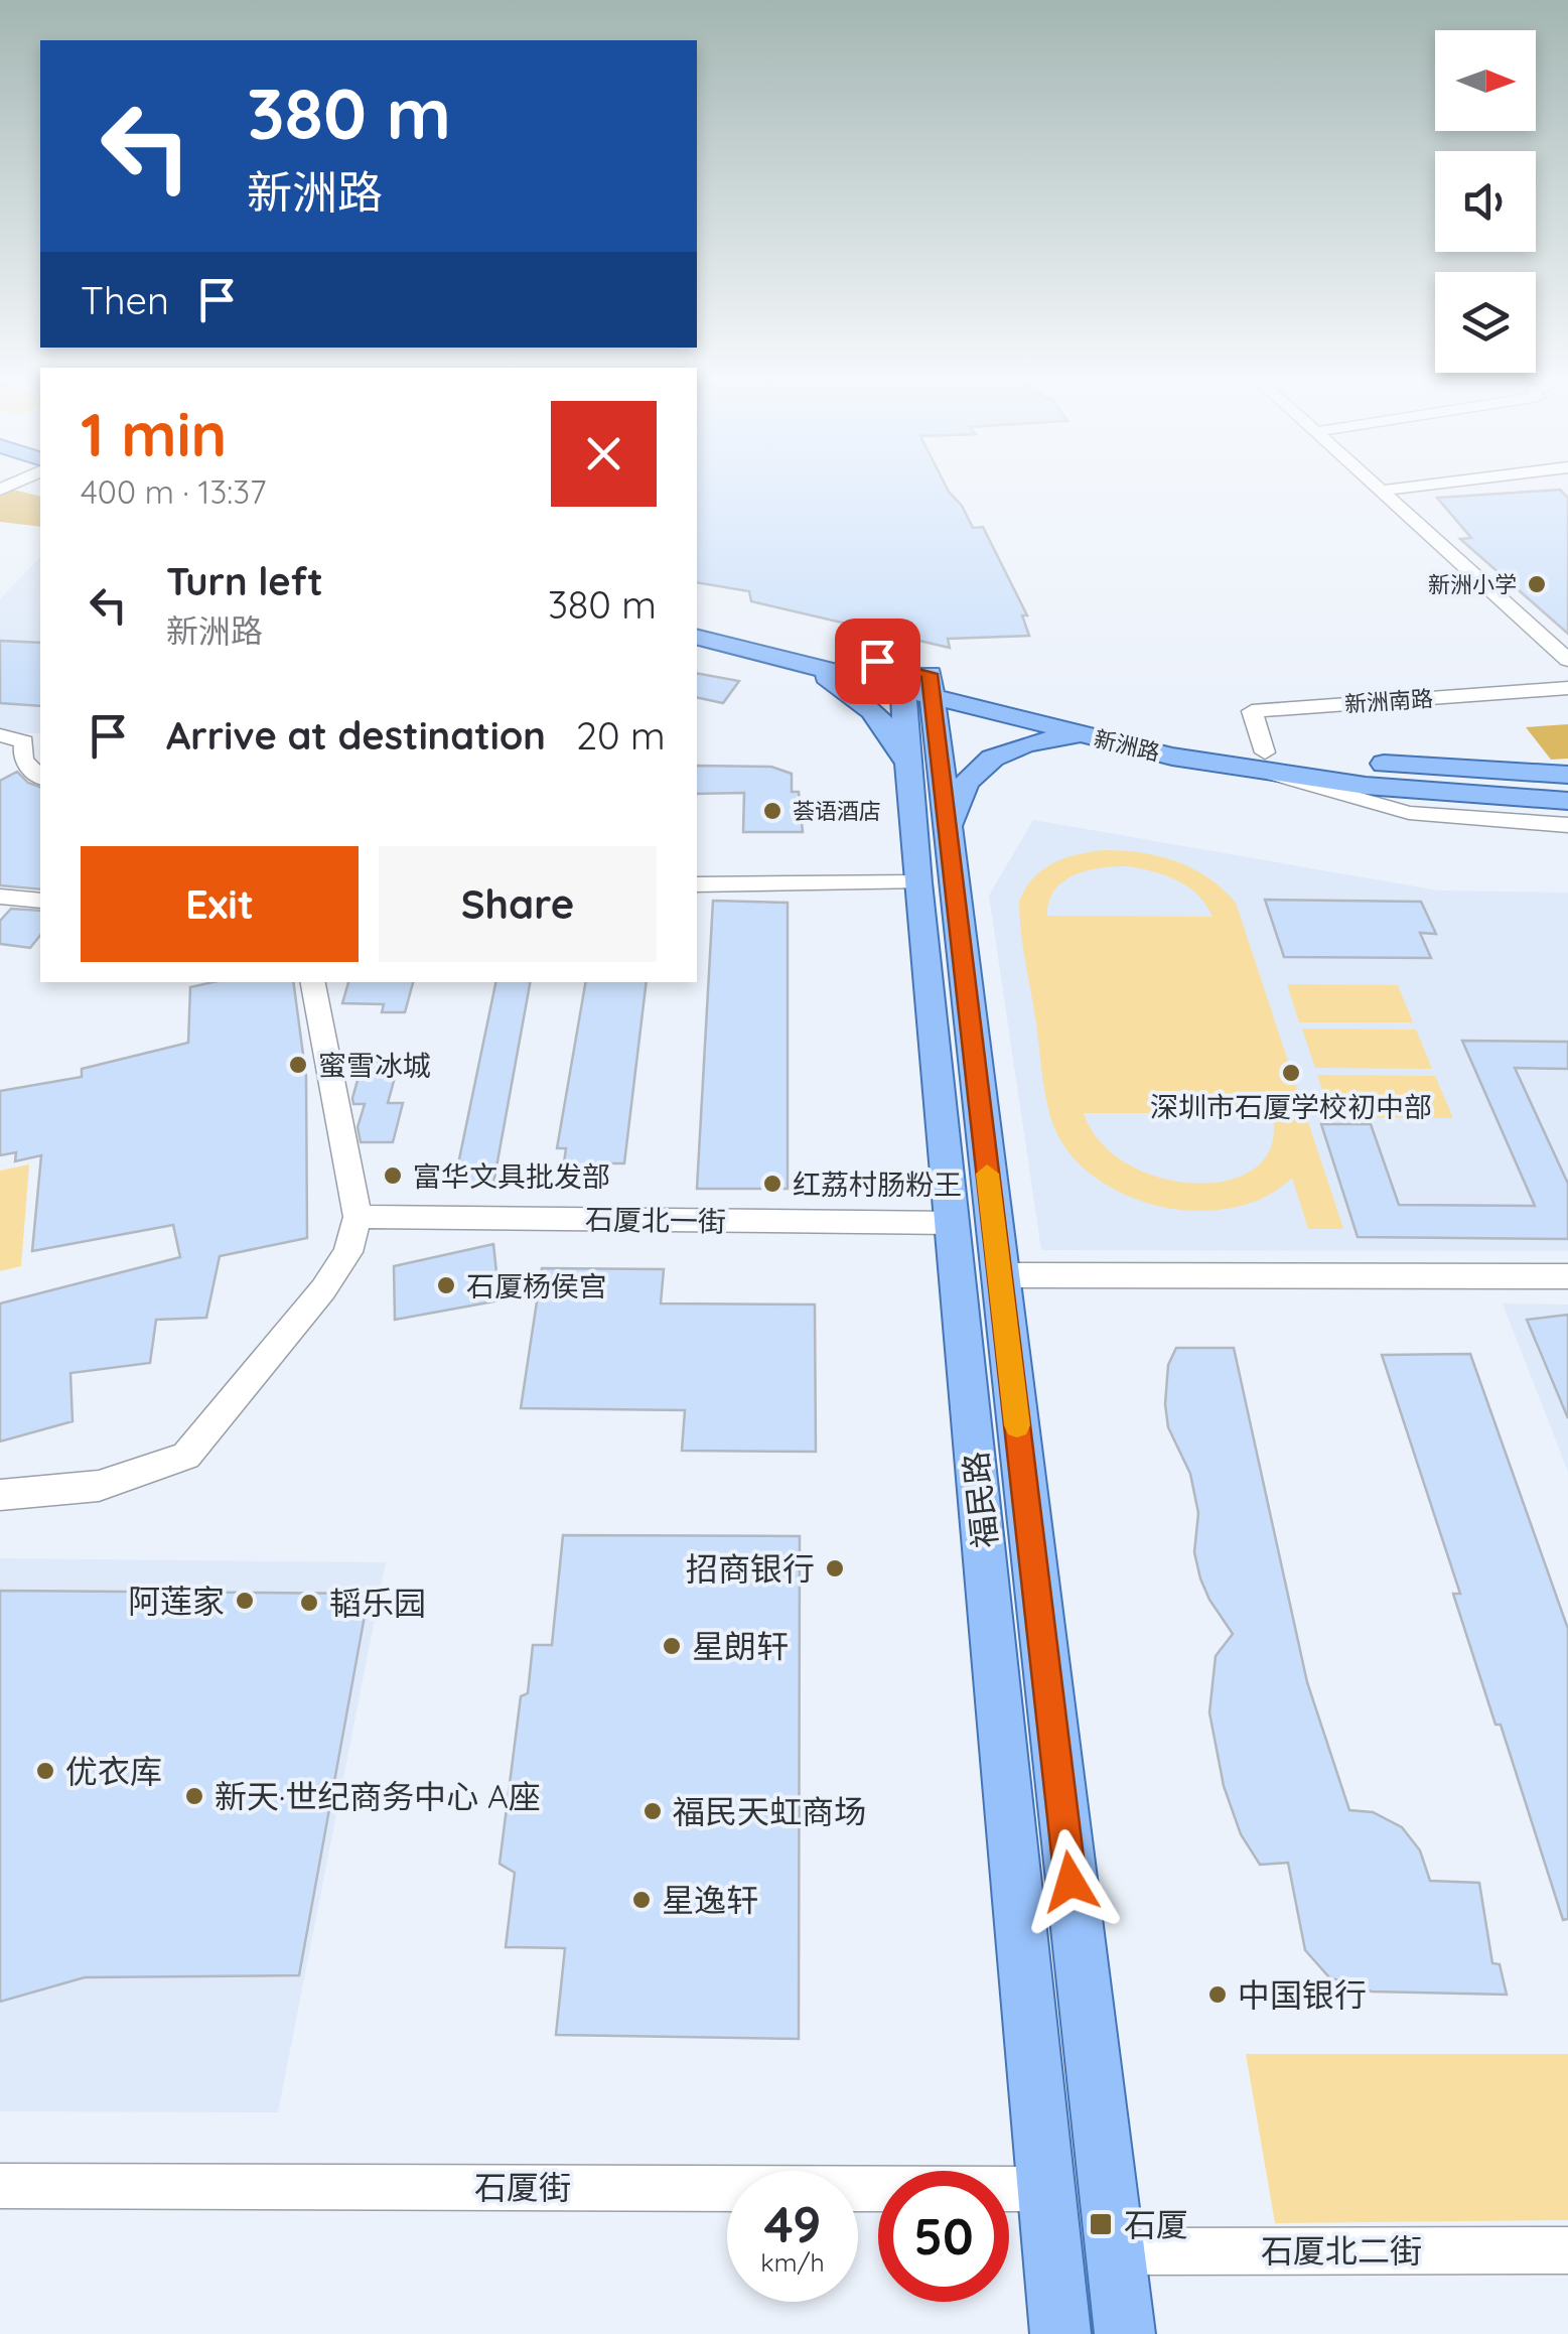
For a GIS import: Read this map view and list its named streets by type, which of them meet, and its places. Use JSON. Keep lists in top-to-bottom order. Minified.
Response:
{"streets":{"main road":["新洲路","福民路"],"street":["新洲南路","石厦北一街","石厦街","石厦北二街"]},"crossings":[["新洲南路","新洲路"],["新洲路","福民路"],["石厦北一街","福民路"],["福民路","石厦街"],["福民路","石厦北二街"]],"places":{"other":["新洲小学","荟语酒店","蜜雪冰城","深圳市石厦学校初中部","富华文具批发部","红荔村肠粉王","石厦杨侯宫","招商银行","阿莲家","韬乐园","星朗轩","优衣库","新天·世纪商务中心 A座","福民天虹商场","星逸轩","中国银行"],"transit":["石厦"]},"north":"right","page":{"turn":["380 m","新洲路"],"then":"Then","heading":["1 min","400 m · 13:37"],"list":[{"name":"Turn left","note":"新洲路","value":"380 m"},{"name":"Arrive at destination","value":"20 m"}],"buttons":["Exit","Share"],"speed":"49 km/h","limit":"50"}}
